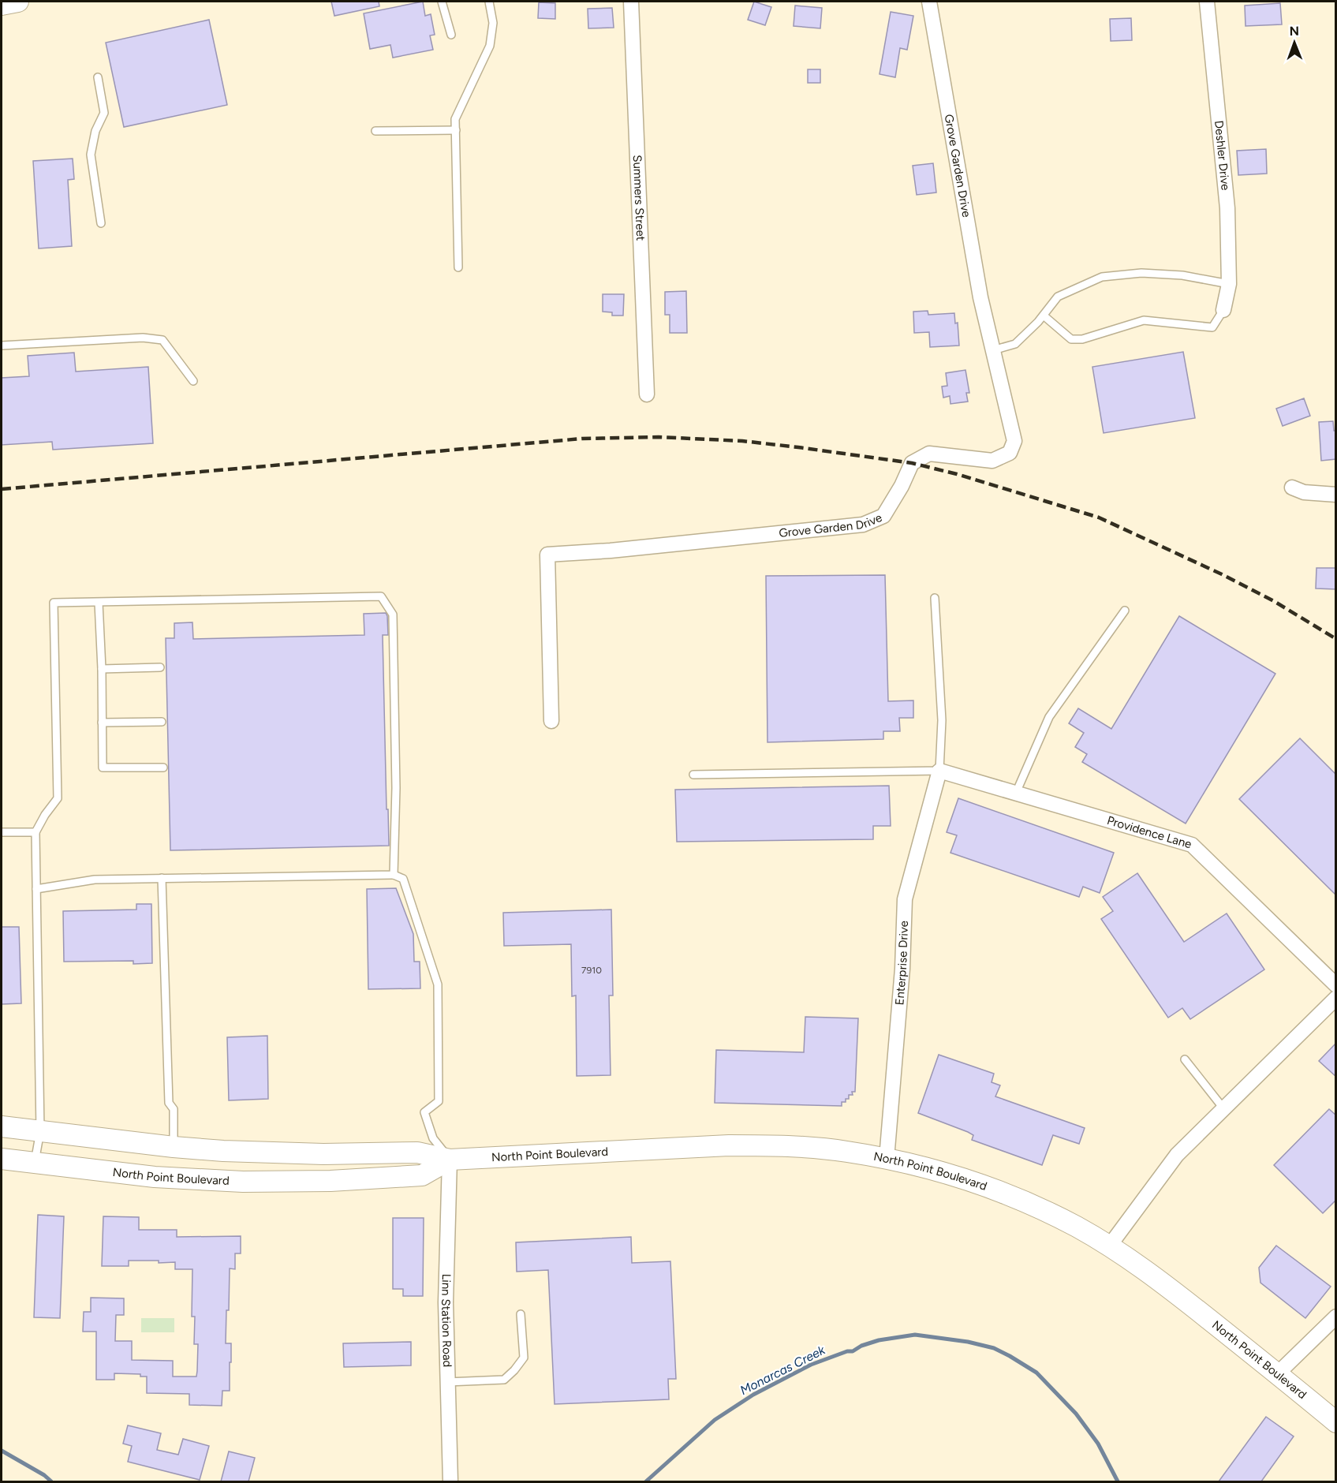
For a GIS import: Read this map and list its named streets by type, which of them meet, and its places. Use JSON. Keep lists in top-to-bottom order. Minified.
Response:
{"streets":{"main road":["North Point Boulevard"],"street":["Deshler Drive","Grove Garden Drive","Summers Street","Providence Lane","Enterprise Drive","Linn Station Road"]},"crossings":[["Providence Lane","Enterprise Drive"],["Enterprise Drive","North Point Boulevard"],["North Point Boulevard","Linn Station Road"]],"water":["Monarcas Creek"],"house_numbers":["7910"],"north":"top"}
